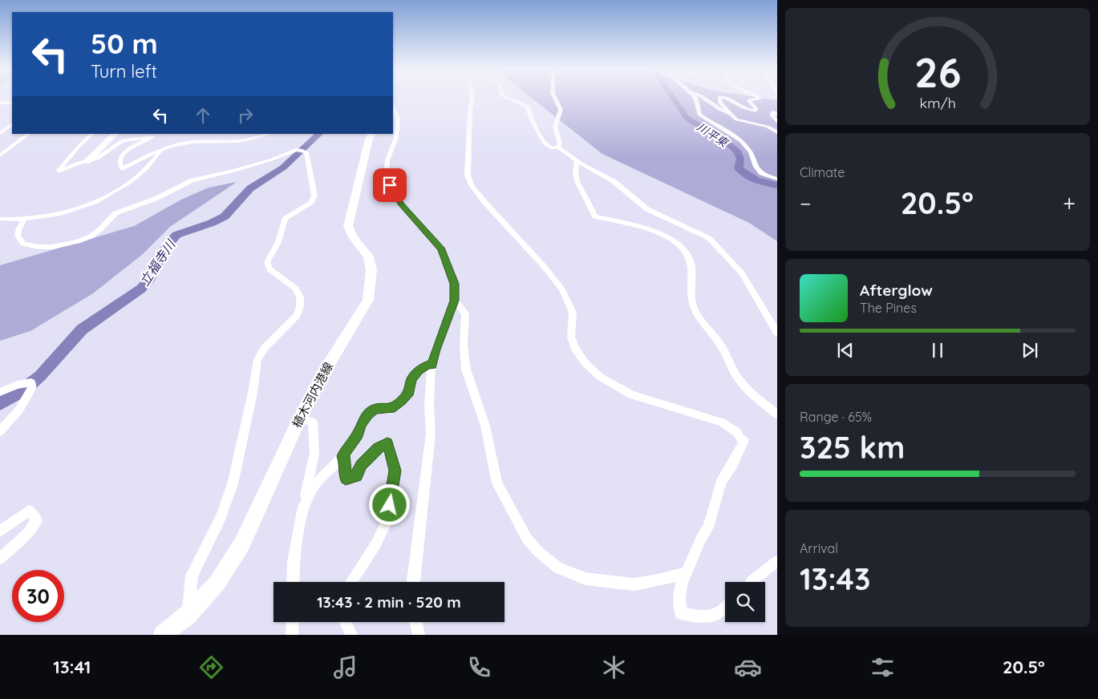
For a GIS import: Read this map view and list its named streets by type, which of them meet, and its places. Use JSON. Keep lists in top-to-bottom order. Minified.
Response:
{"streets":{"main road":["植木河内港線"]},"water":["川平東","立福寺川"],"page":{"turn":["50 m","Turn left"],"tile":["Climate",["Range · 65%","325 km"],["Arrival","13:43"]],"heat":["−","20.5°","+"],"song":["Afterglow","The Pines"],"limit":"30","trip":"13:43 · 2 min · 520 m","tabs":["13:41","20.5°"],"gauge":["26","km/h"]}}
